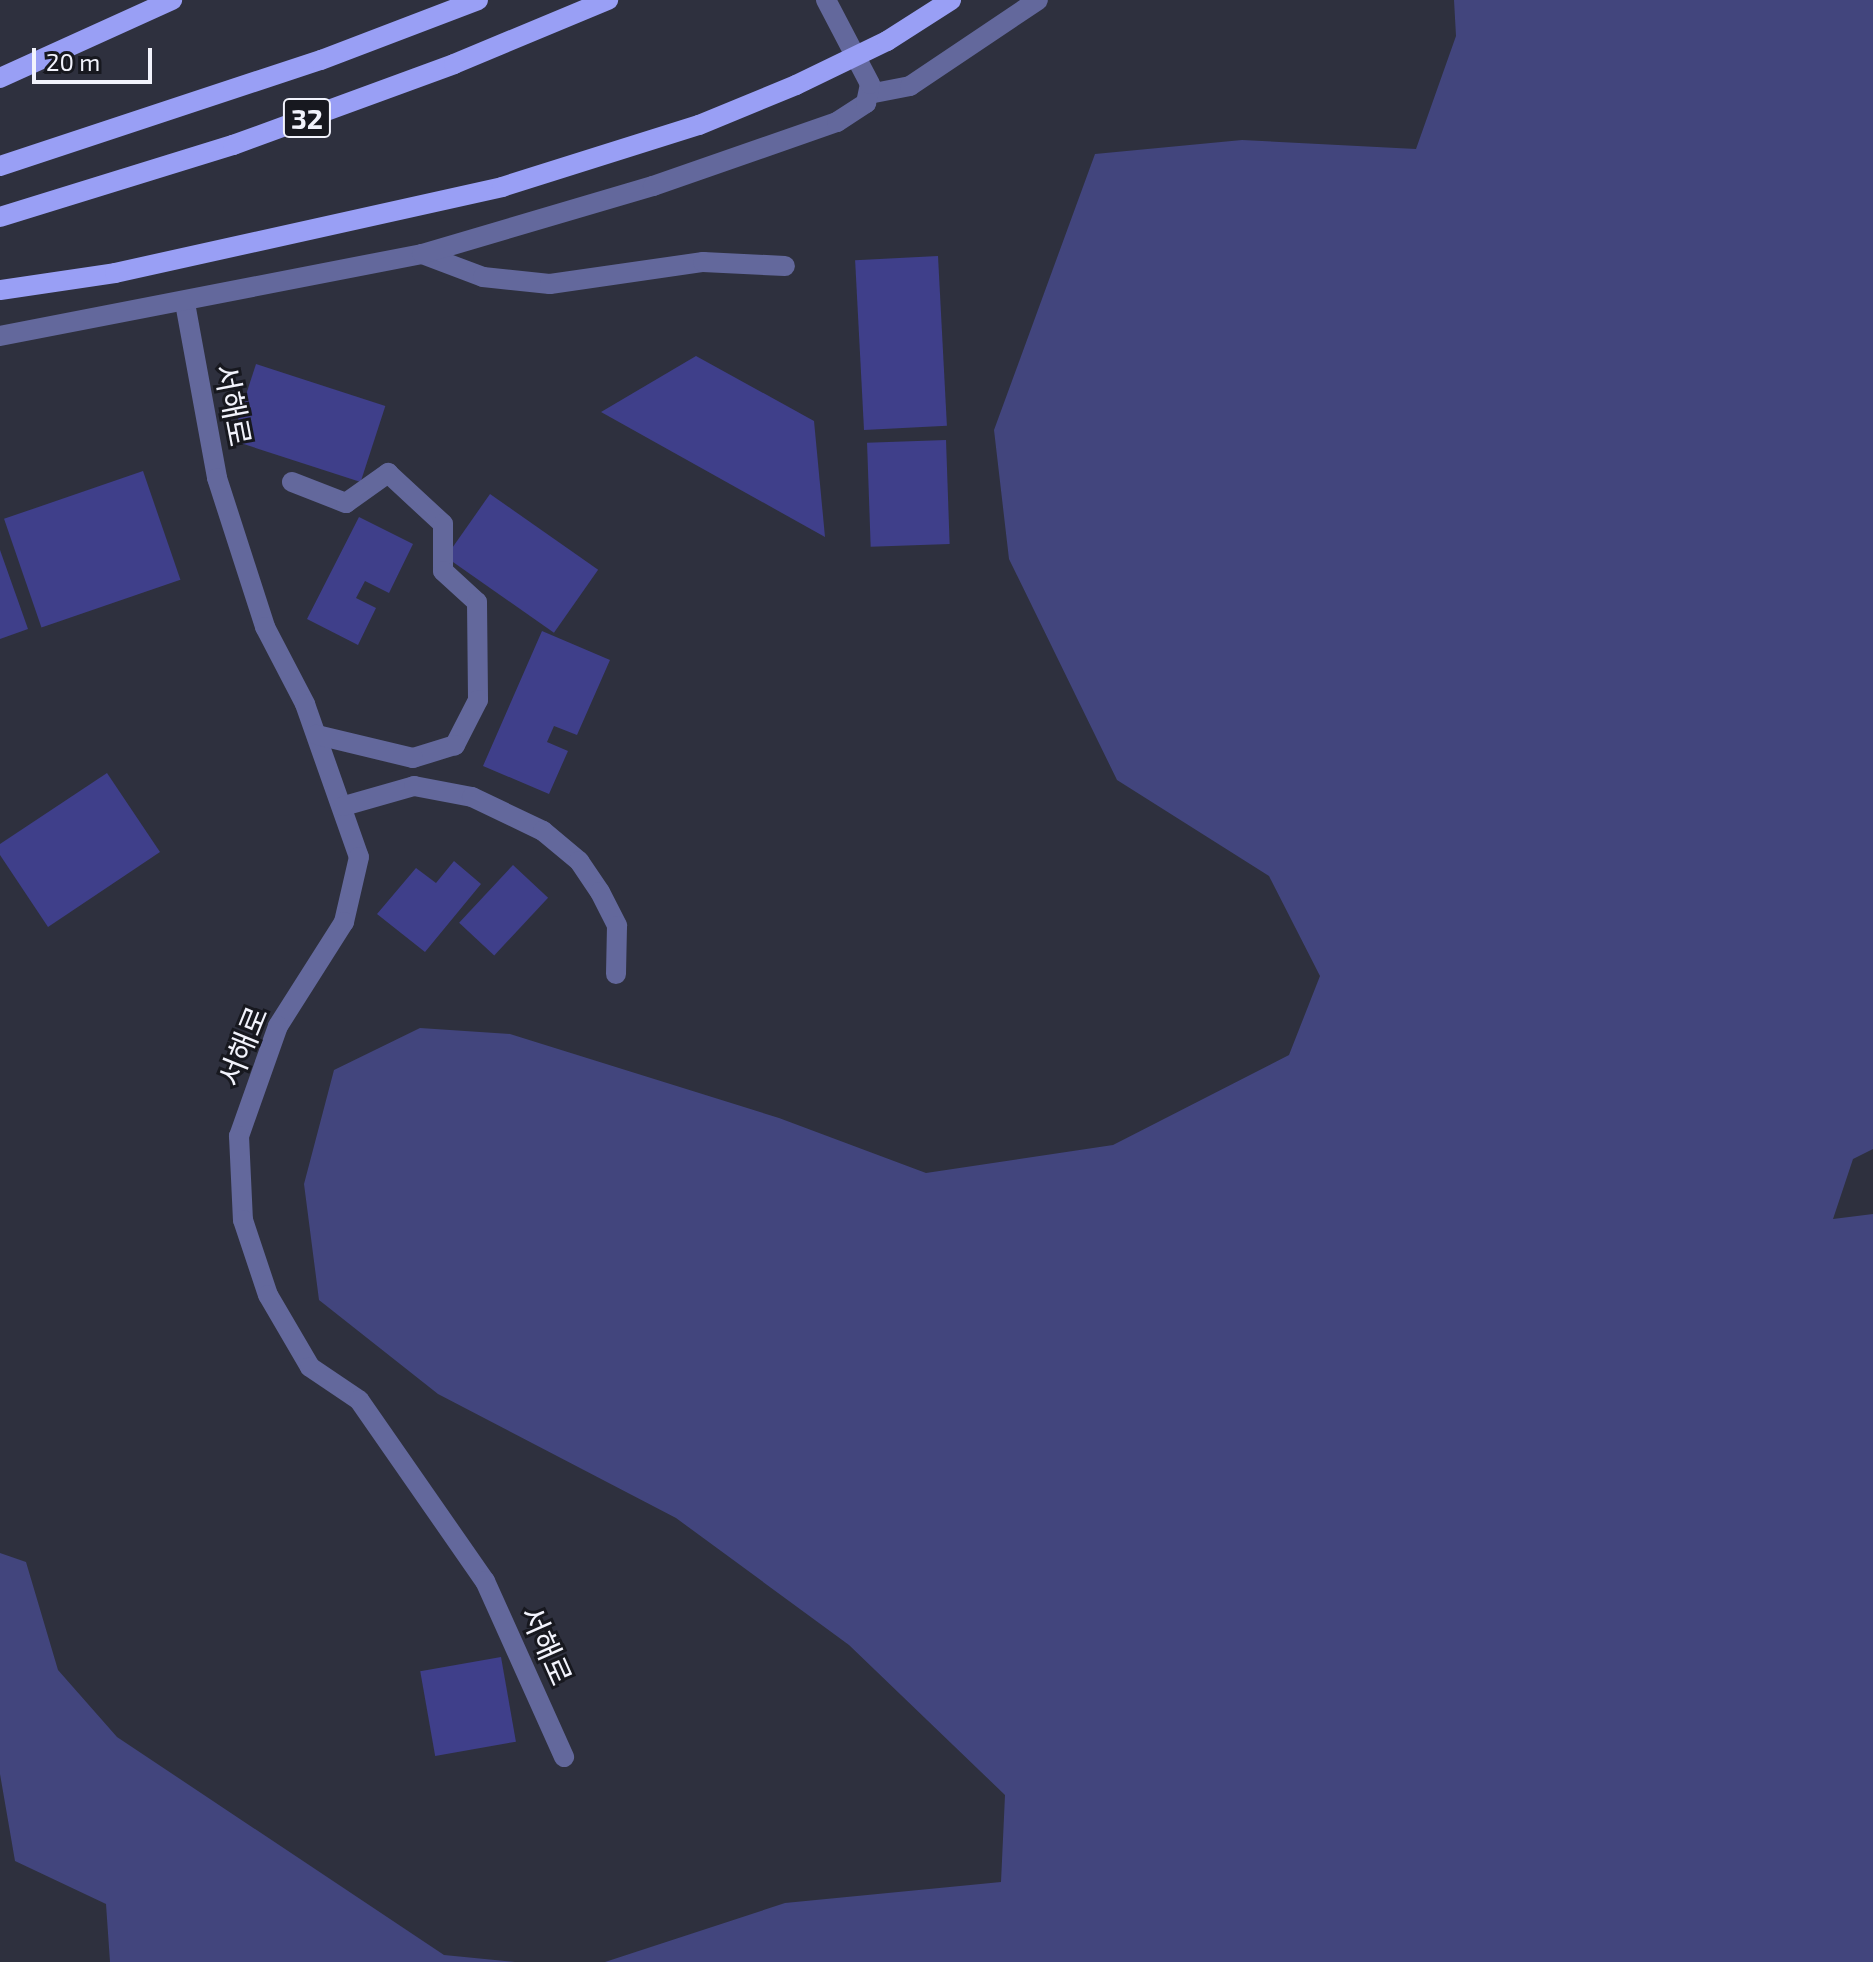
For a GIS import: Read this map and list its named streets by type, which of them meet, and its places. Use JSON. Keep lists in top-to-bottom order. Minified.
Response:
{"streets":{"main road":["32"],"street":["서해로"]},"scale_bar":"20 m"}
